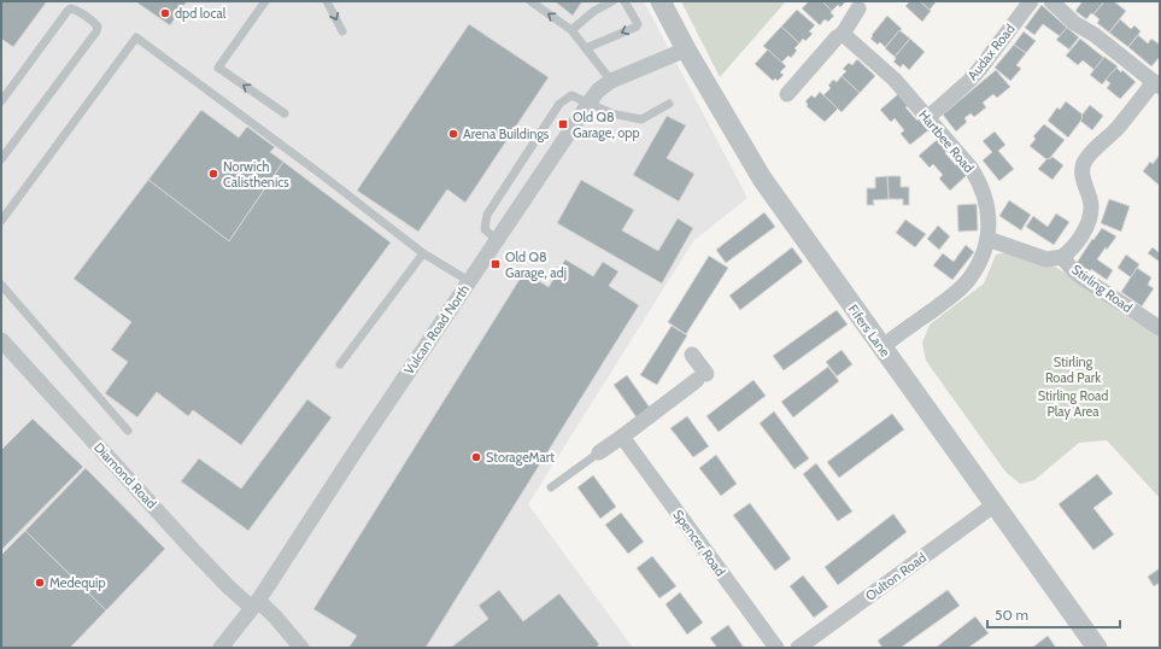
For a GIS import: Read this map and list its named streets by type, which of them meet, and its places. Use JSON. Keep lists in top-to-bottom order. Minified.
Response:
{"streets":{"street":["Audax Road","Hartbee Road","Stirling Road","Vulcan Road North","Fifers Lane","Diamond Road","Spencer Road","Oulton Road"]},"crossings":[["Audax Road","Hartbee Road"],["Hartbee Road","Stirling Road"],["Hartbee Road","Fifers Lane"],["Vulcan Road North","Fifers Lane"],["Vulcan Road North","Diamond Road"],["Fifers Lane","Oulton Road"]],"parks":["Stirling Road Park","Stirling Road Play Area"],"places":{"other":["dpd local","Arena Buildings","Norwich Calisthenics","StorageMart","Medequip"],"transit":["Old Q8 Garage, opp","Old Q8 Garage, adj"]},"scale_bar":"50 m"}
